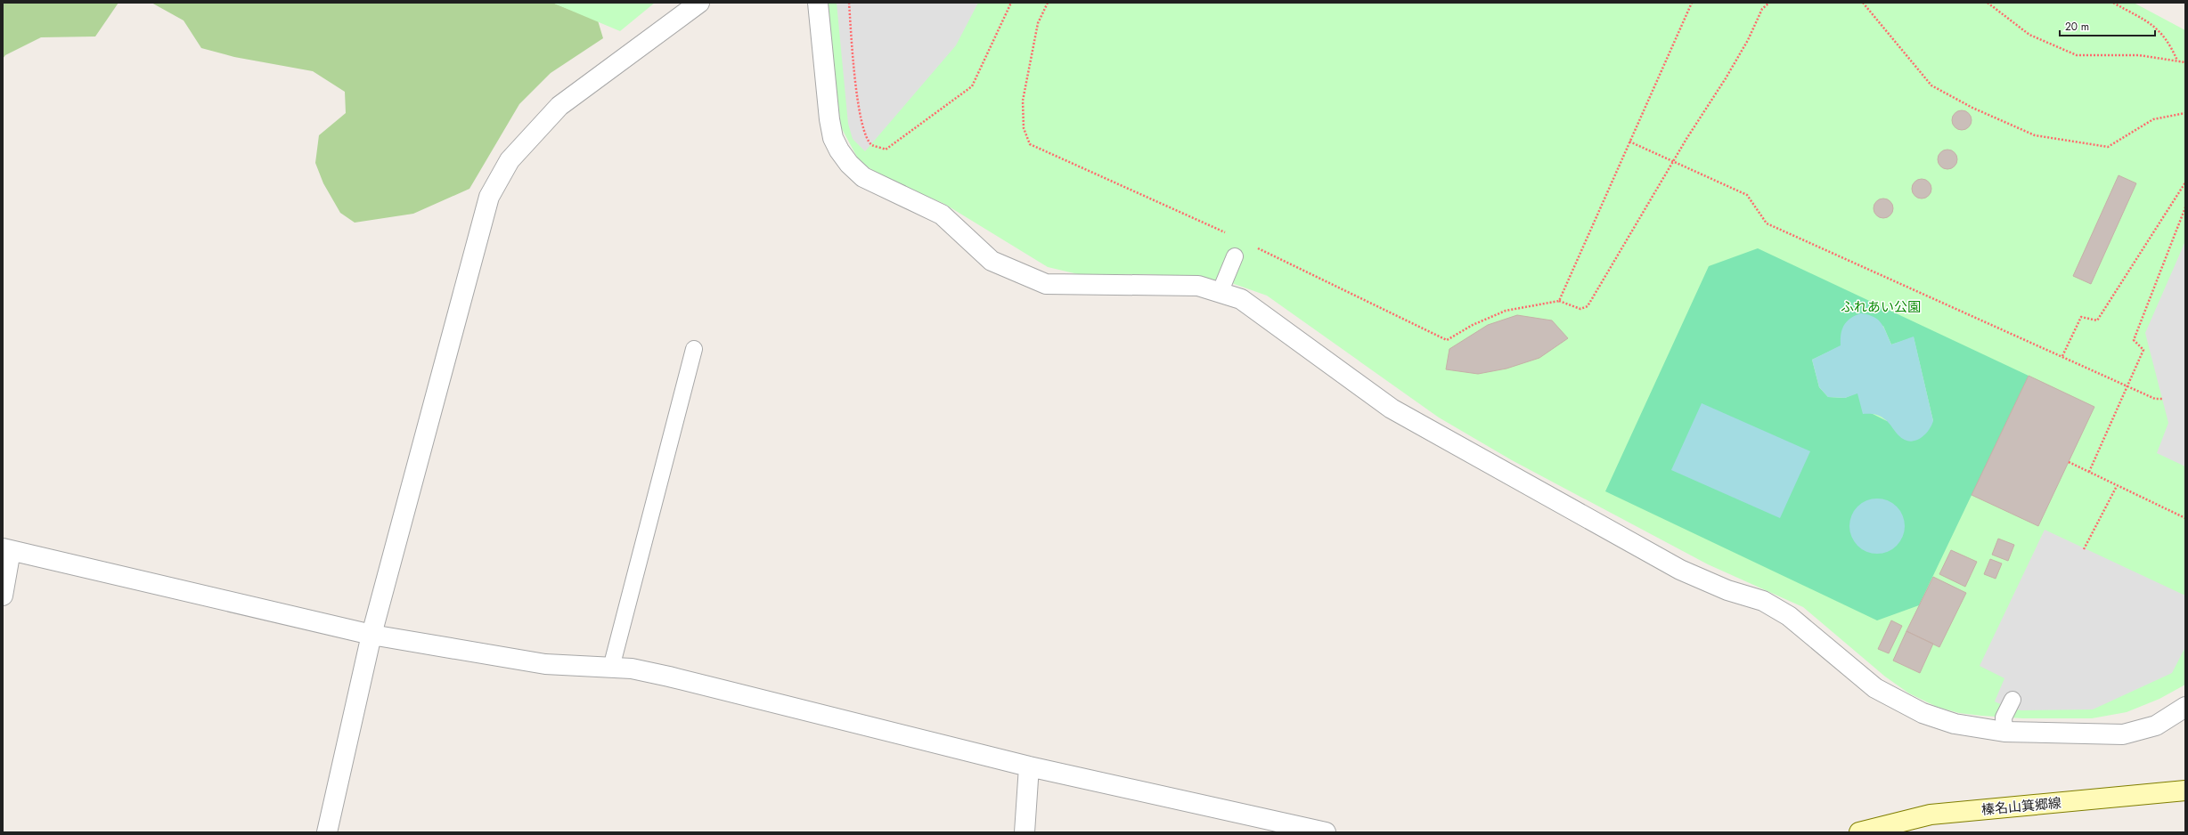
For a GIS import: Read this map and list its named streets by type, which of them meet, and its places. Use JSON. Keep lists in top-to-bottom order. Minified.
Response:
{"streets":{"main road":["榛名山箕郷線"]},"parks":["ふれあい公園"],"scale_bar":"20 m"}
